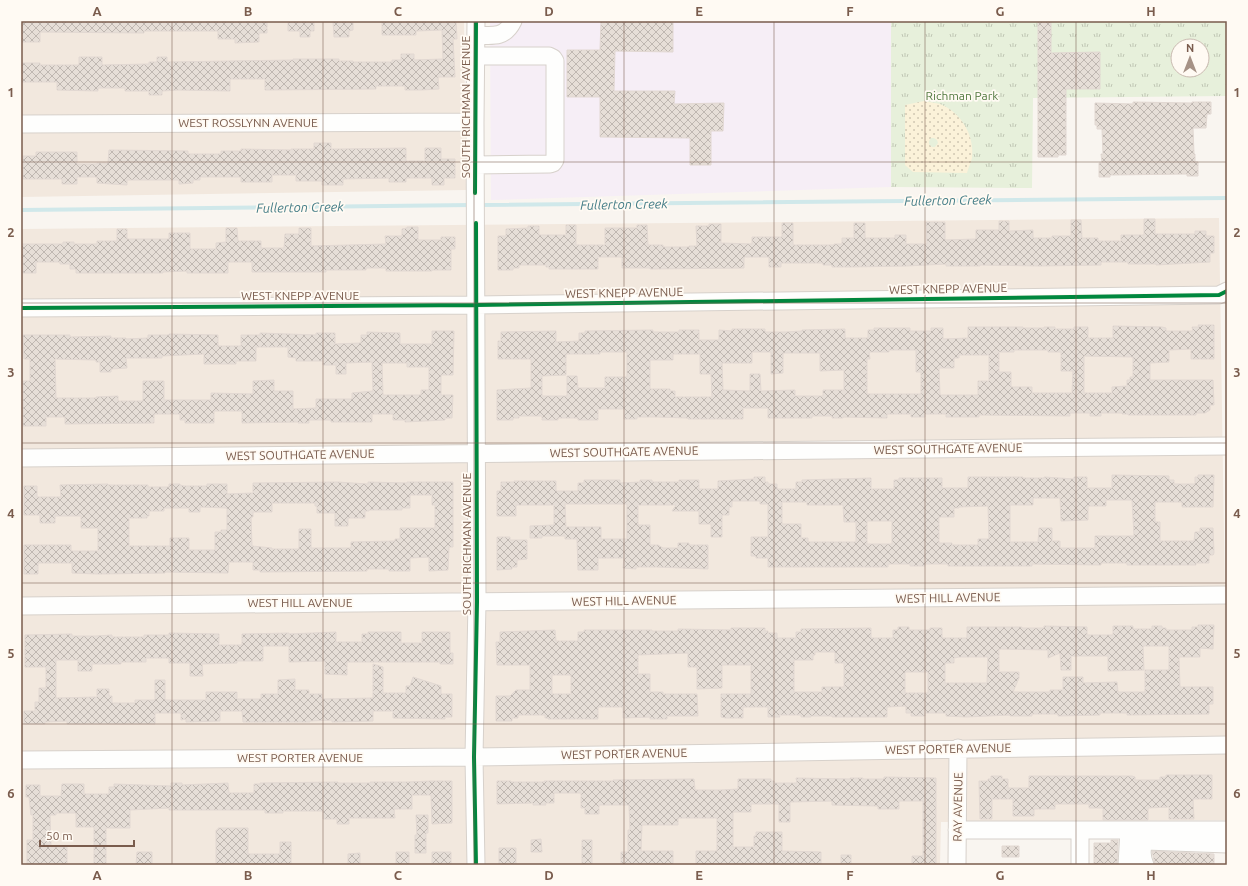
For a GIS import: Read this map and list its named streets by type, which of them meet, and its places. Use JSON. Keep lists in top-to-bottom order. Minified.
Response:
{"streets":{"street":["SOUTH RICHMAN AVENUE","WEST ROSSLYNN AVENUE","WEST KNEPP AVENUE","WEST SOUTHGATE AVENUE","WEST HILL AVENUE","WEST PORTER AVENUE","RAY AVENUE"]},"crossings":[["SOUTH RICHMAN AVENUE","WEST ROSSLYNN AVENUE"],["SOUTH RICHMAN AVENUE","WEST KNEPP AVENUE"],["SOUTH RICHMAN AVENUE","WEST SOUTHGATE AVENUE"],["SOUTH RICHMAN AVENUE","WEST HILL AVENUE"],["SOUTH RICHMAN AVENUE","WEST PORTER AVENUE"],["WEST PORTER AVENUE","RAY AVENUE"]],"water":["Fullerton Creek"],"parks":["Richman Park"],"scale_bar":"50 m","north":"top","grid":{"columns":["A","B","C","D","E","F","G","H"],"rows":["1","2","3","4","5","6"]}}
